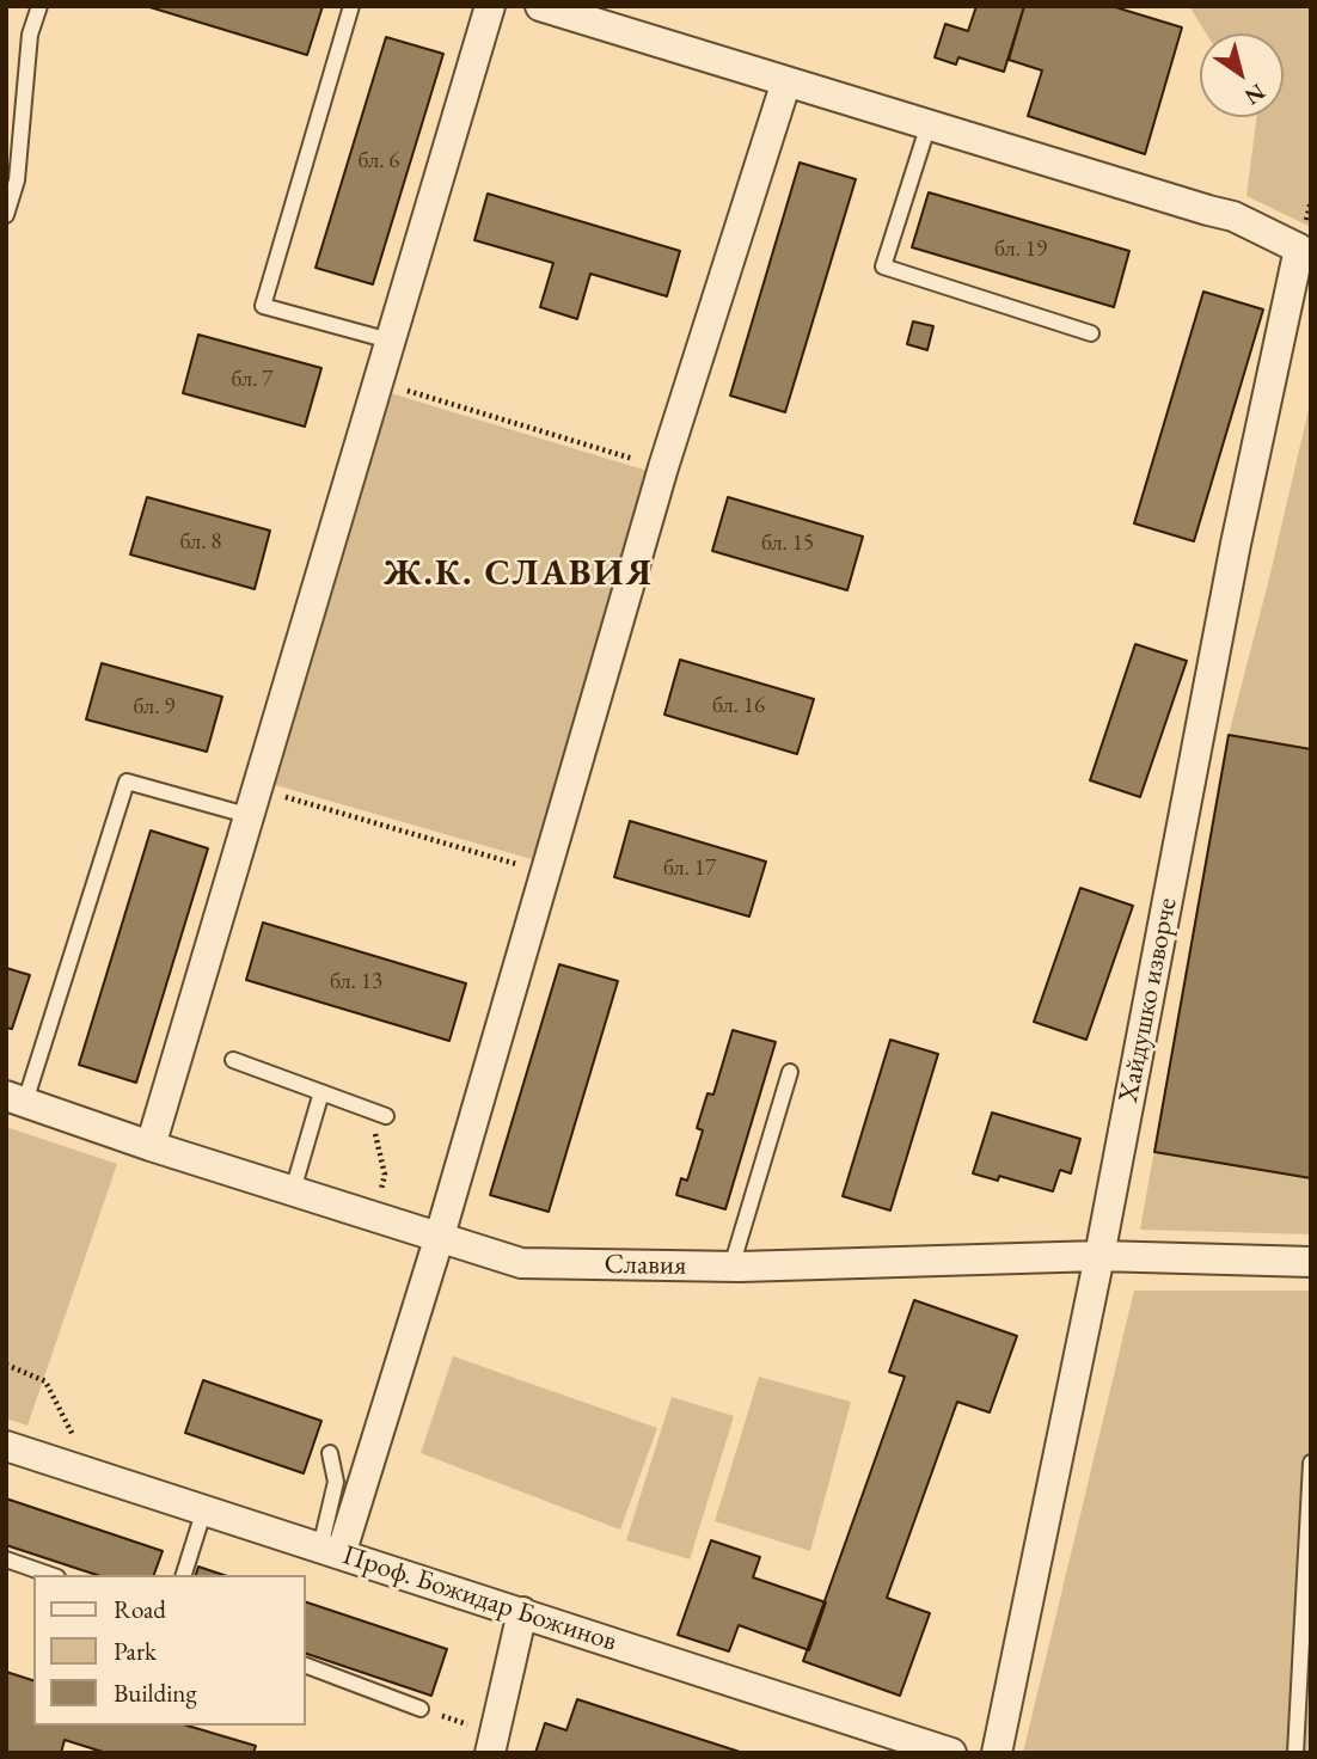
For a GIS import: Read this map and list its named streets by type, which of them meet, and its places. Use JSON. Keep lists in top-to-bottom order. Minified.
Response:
{"streets":{"street":["Хайдушко изворче","Славия","Проф. Божидар Божинов"]},"crossings":[["Хайдушко изворче","Славия"]],"districts":["Ж.К. СЛАВИЯ"],"house_numbers":["бл. 6","бл. 19","бл. 7","бл. 8","бл. 15","бл. 16","бл. 9","бл. 17","бл. 13"],"legend":["Road","Park","Building"],"north":"bottom right"}
